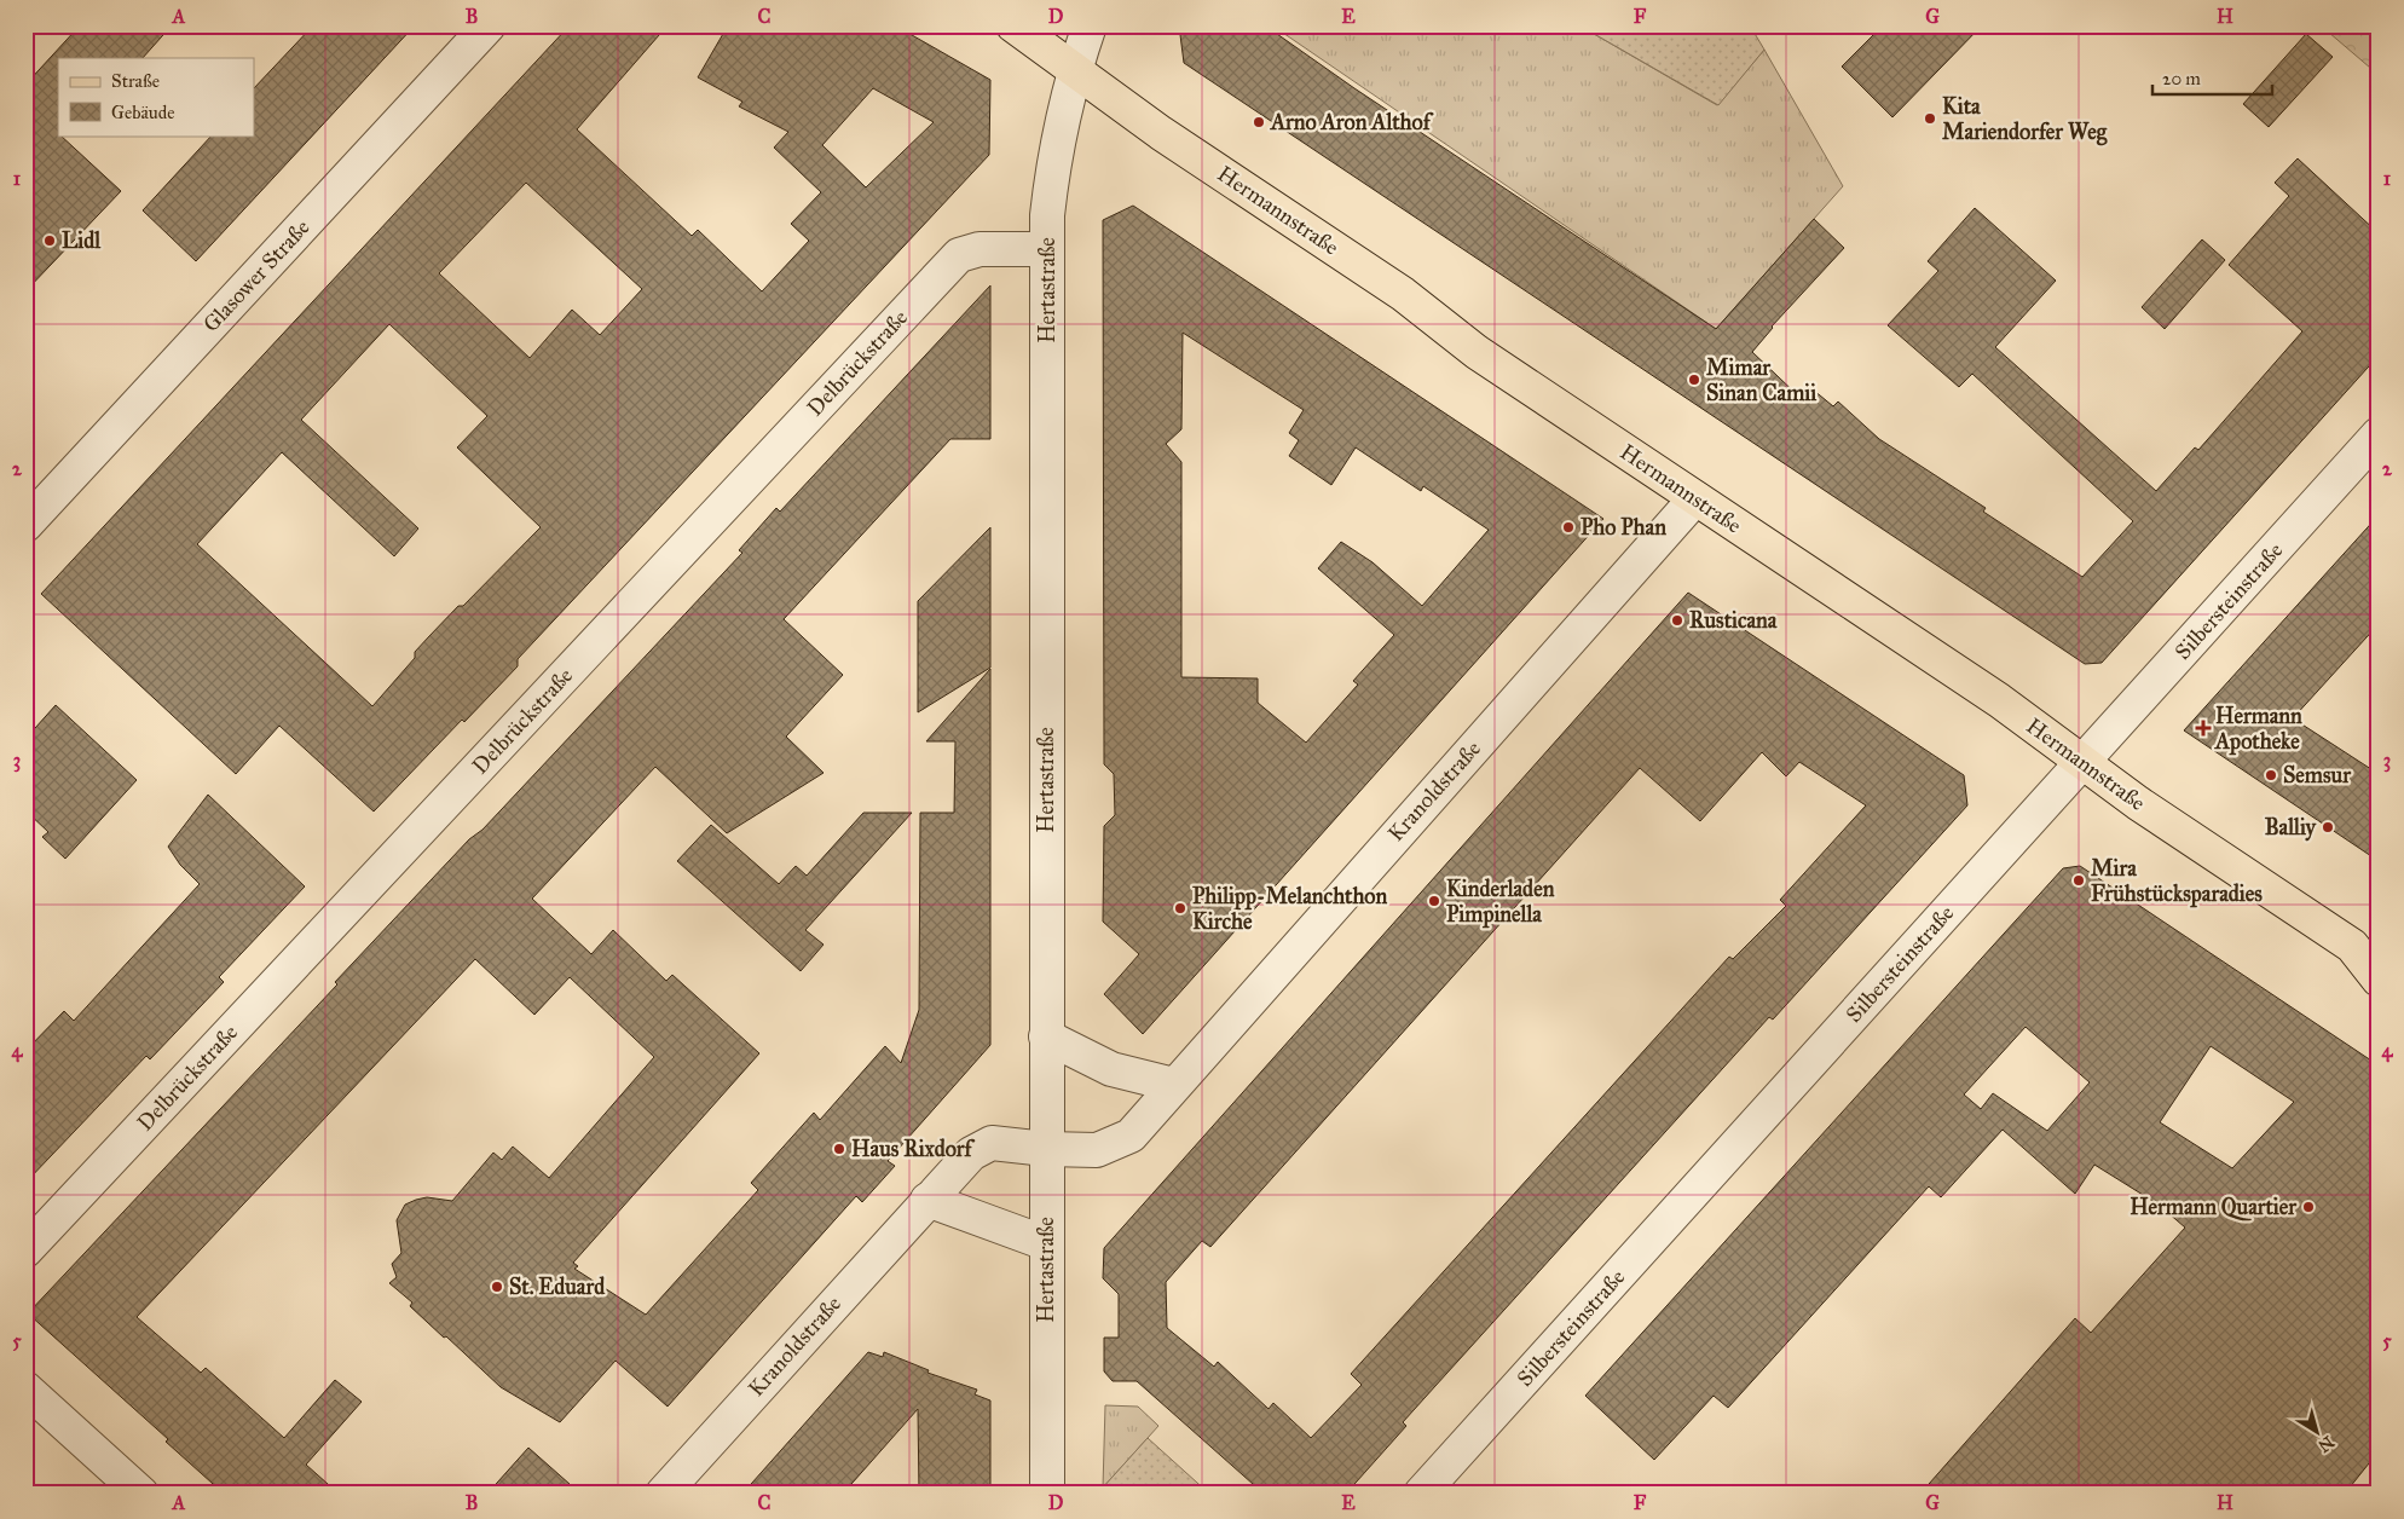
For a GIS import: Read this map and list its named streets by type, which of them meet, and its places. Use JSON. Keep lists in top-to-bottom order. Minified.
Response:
{"streets":{"main road":["Hermannstraße"],"street":["Glasower Straße","Hertastraße","Delbrückstraße","Silbersteinstraße","Kranoldstraße"]},"crossings":[["Hermannstraße","Hertastraße"],["Hermannstraße","Silbersteinstraße"],["Hermannstraße","Kranoldstraße"],["Hertastraße","Delbrückstraße"],["Hertastraße","Kranoldstraße"]],"places":{"other":["Kita Mariendorfer Weg","Arno Aron Althof","Lidl","Mimar Sinan Camii","Pho Phan","Rusticana","Semsur","Balliy","Mira Frühstücksparadies","Kinderladen Pimpinella","Philipp-Melanchthon Kirche","Haus Rixdorf","Hermann Quartier","St. Eduard"],"health":["Hermann Apotheke"]},"legend":["Straße","Gebäude"],"scale_bar":"20 m","north":"bottom right","grid":{"columns":["A","B","C","D","E","F","G","H"],"rows":["1","2","3","4","5"]}}
